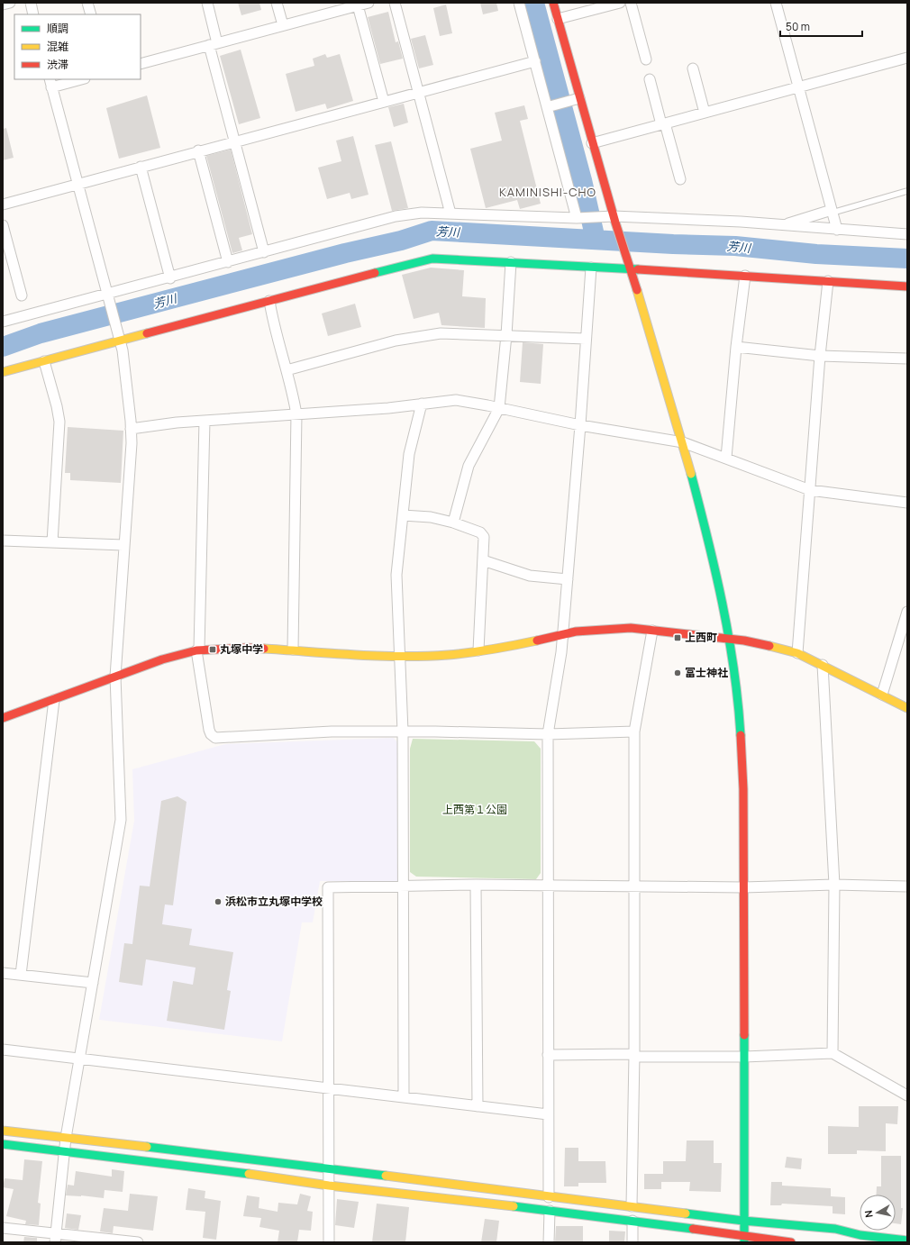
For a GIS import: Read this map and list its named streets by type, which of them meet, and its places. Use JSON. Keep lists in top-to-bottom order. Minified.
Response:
{"districts":["KAMINISHI-CHO"],"water":["芳川"],"parks":["上西第１公園"],"places":{"transit":["上西町","丸塚中学"],"other":["冨士神社","浜松市立丸塚中学校"]},"legend":["順調","混雑","渋滞"],"scale_bar":"50 m","north":"left"}
